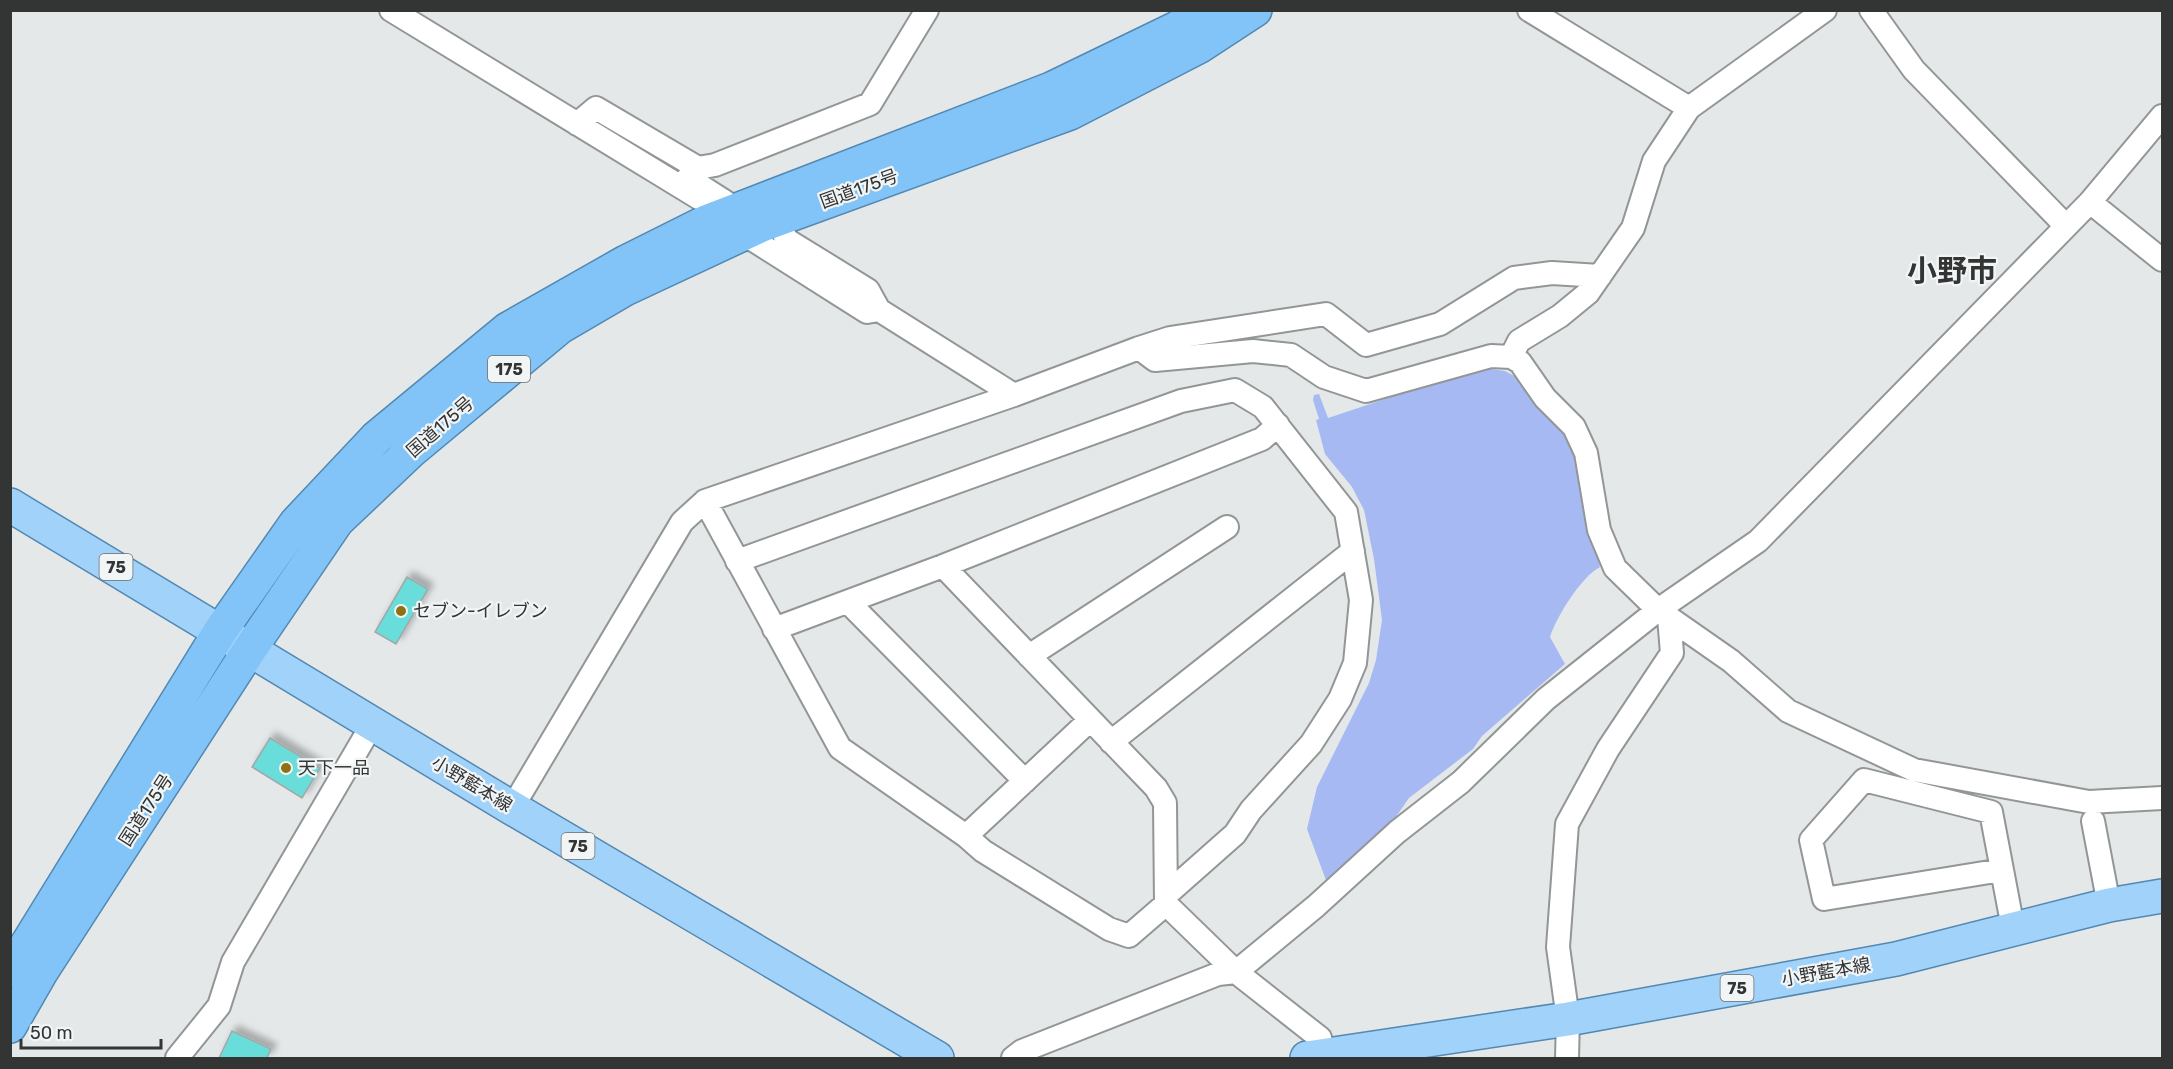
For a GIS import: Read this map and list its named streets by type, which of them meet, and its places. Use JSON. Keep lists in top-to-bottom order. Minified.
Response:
{"streets":{"highway":["国道175号","175"],"main road":["75","小野藍本線"]},"crossings":[["国道175号","小野藍本線"]],"districts":["小野市"],"places":["セブン-イレブン","天下一品"],"scale_bar":"50 m"}
